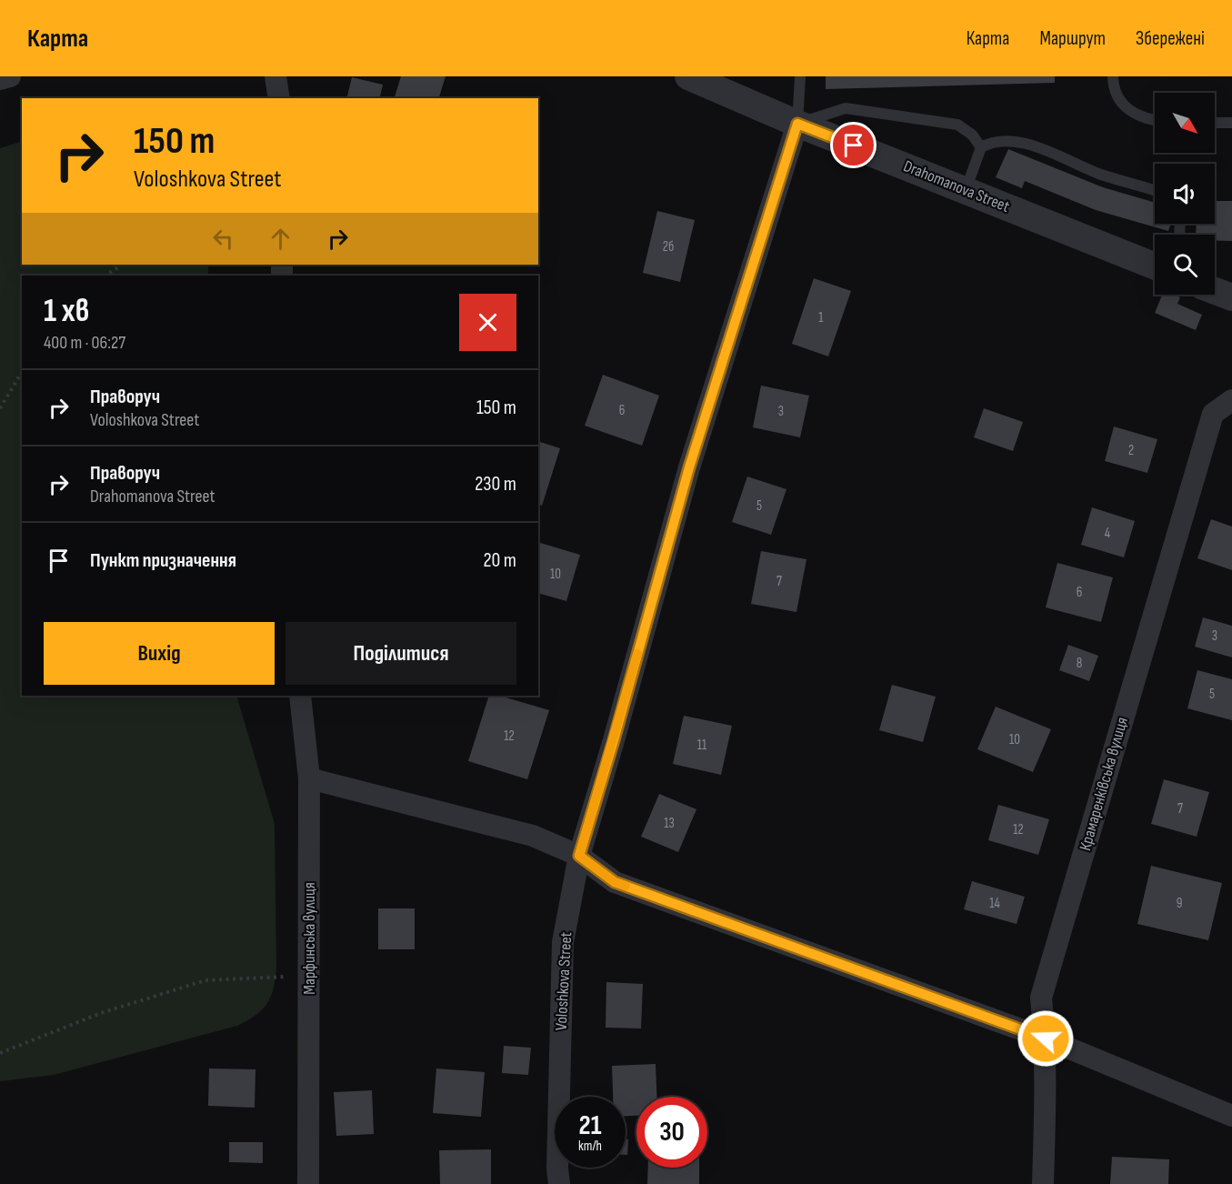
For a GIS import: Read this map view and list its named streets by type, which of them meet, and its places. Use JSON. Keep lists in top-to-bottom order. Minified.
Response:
{"streets":{"street":["Drahomanova Street","Крамаренківська вулиця","Марфинська вулиця","Voloshkova Street"]},"crossings":[["Drahomanova Street","Voloshkova Street"]],"house_numbers":["2б","1","6","3","2","5","4","10","7","6","3","8","5","12","10","11","7","13","12","14","9"],"north":"bottom right","page":{"header":"Карта","nav":["Карта","Маршрут","Збережені"],"turn":["150 m","Voloshkova Street"],"heading":["1 хв","400 m · 06:27"],"list":[{"name":"Праворуч","note":"Voloshkova Street","value":"150 m"},{"name":"Праворуч","note":"Drahomanova Street","value":"230 m"},{"name":"Пункт призначення","value":"20 m"}],"buttons":["Вихід","Поділитися"],"speed":"21 km/h","limit":"30"}}
